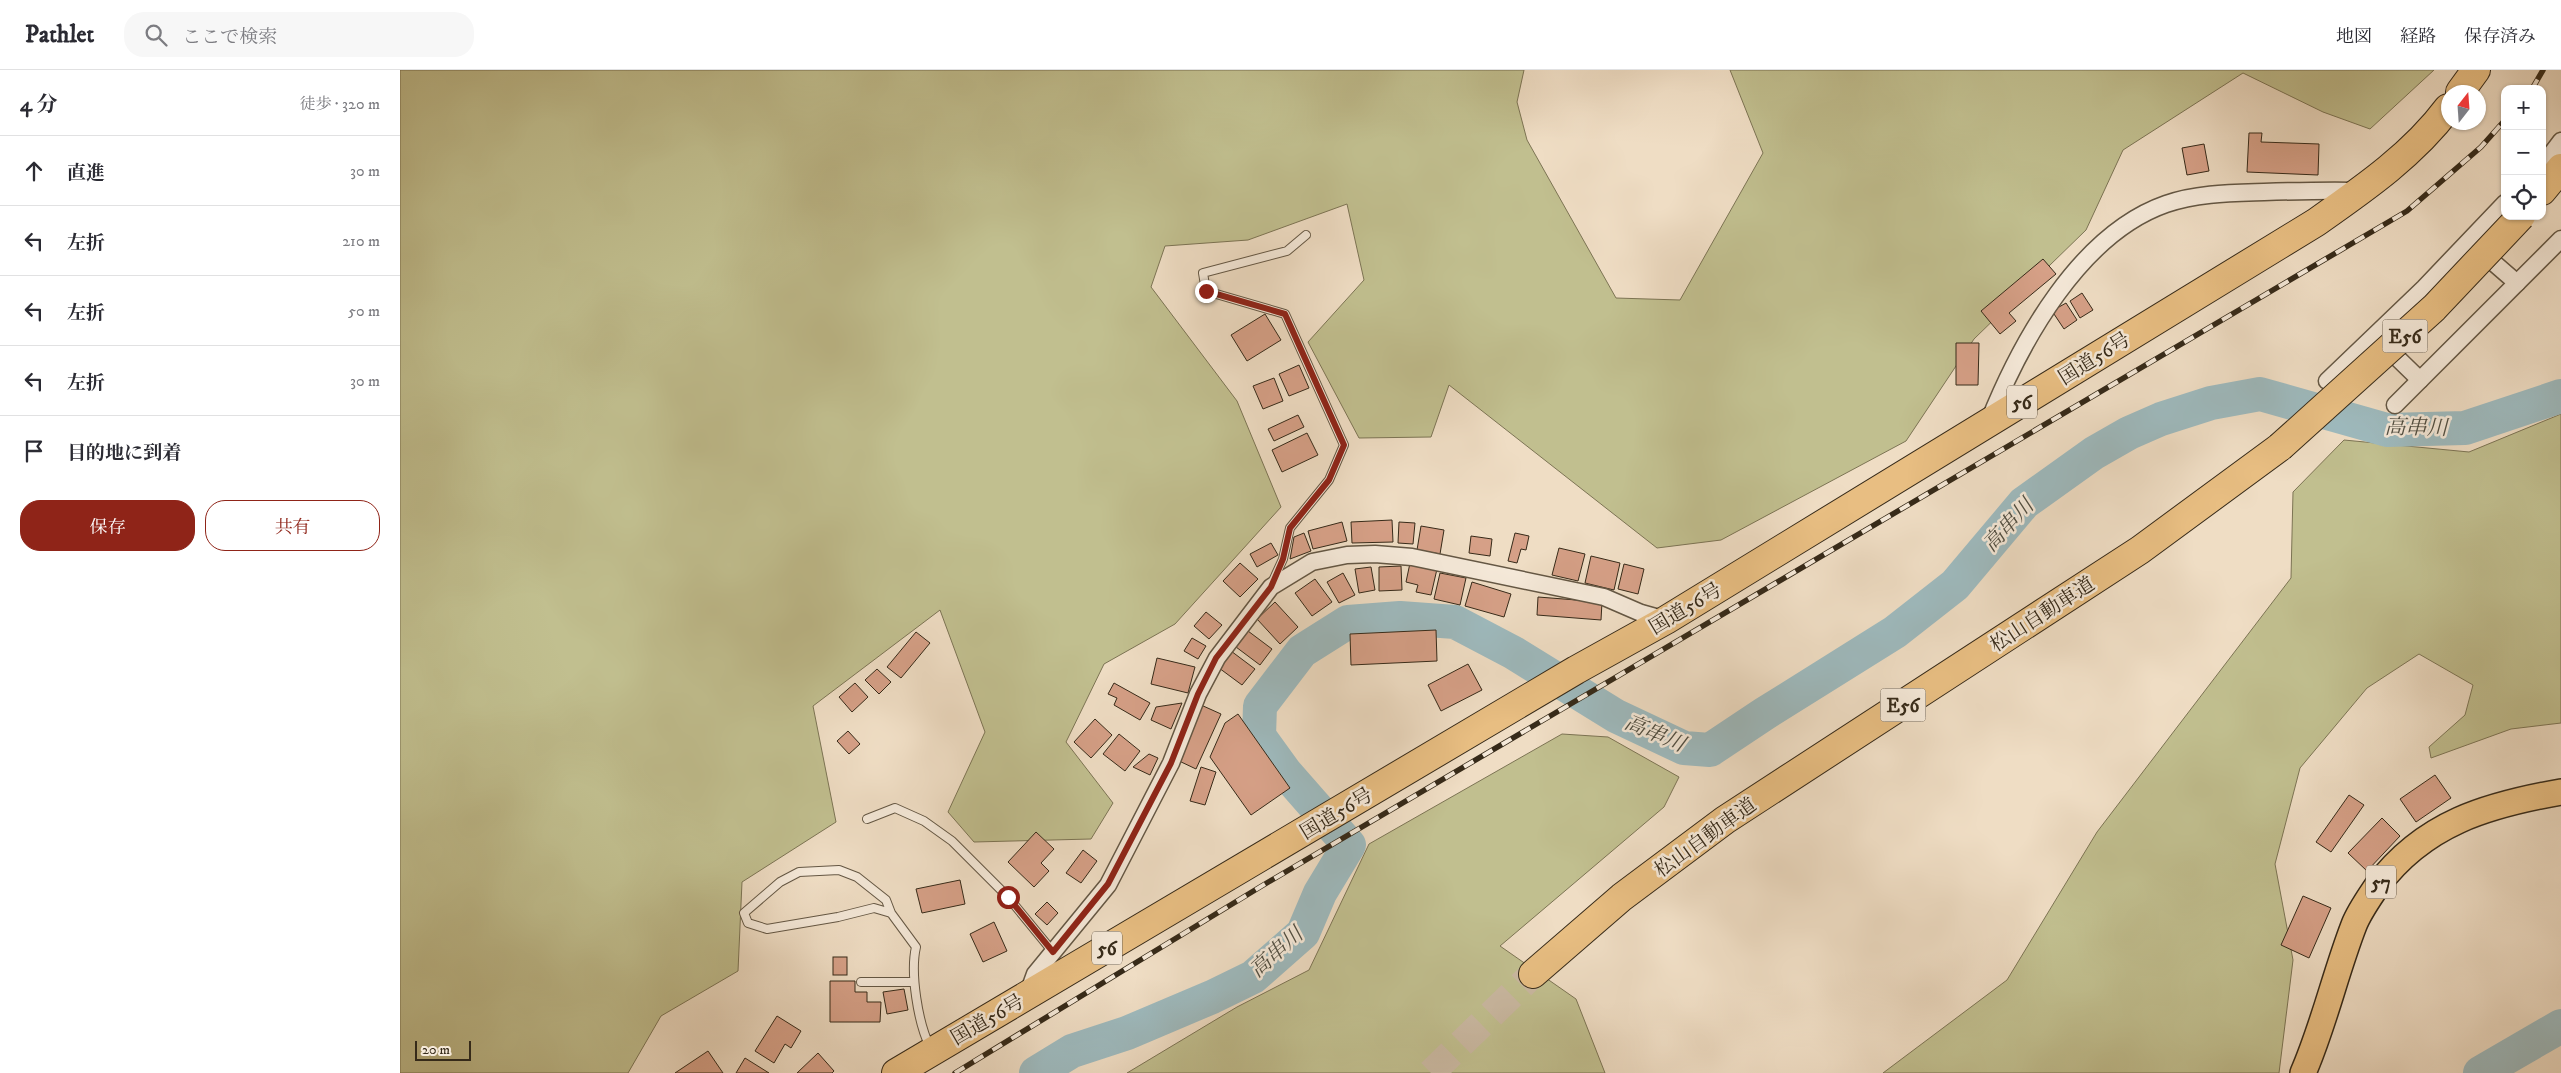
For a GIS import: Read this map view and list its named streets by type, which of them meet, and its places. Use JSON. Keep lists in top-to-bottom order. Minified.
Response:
{"streets":{"highway":["E56","国道56号","56","松山自動車道"],"main road":["57"]},"water":["高串川"],"scale_bar":"20 m","north":"top","page":{"header":"Pathlet","search":"ここで検索","nav":["地図","経路","保存済み"],"heading":["4 分","徒歩 · 320 m"],"map_buttons":["+","−"],"list":[["直進","30 m"],["左折","210 m"],["左折","50 m"],["左折","30 m"],"目的地に到着"],"buttons":["保存","共有"],"scale":"20 m"}}
